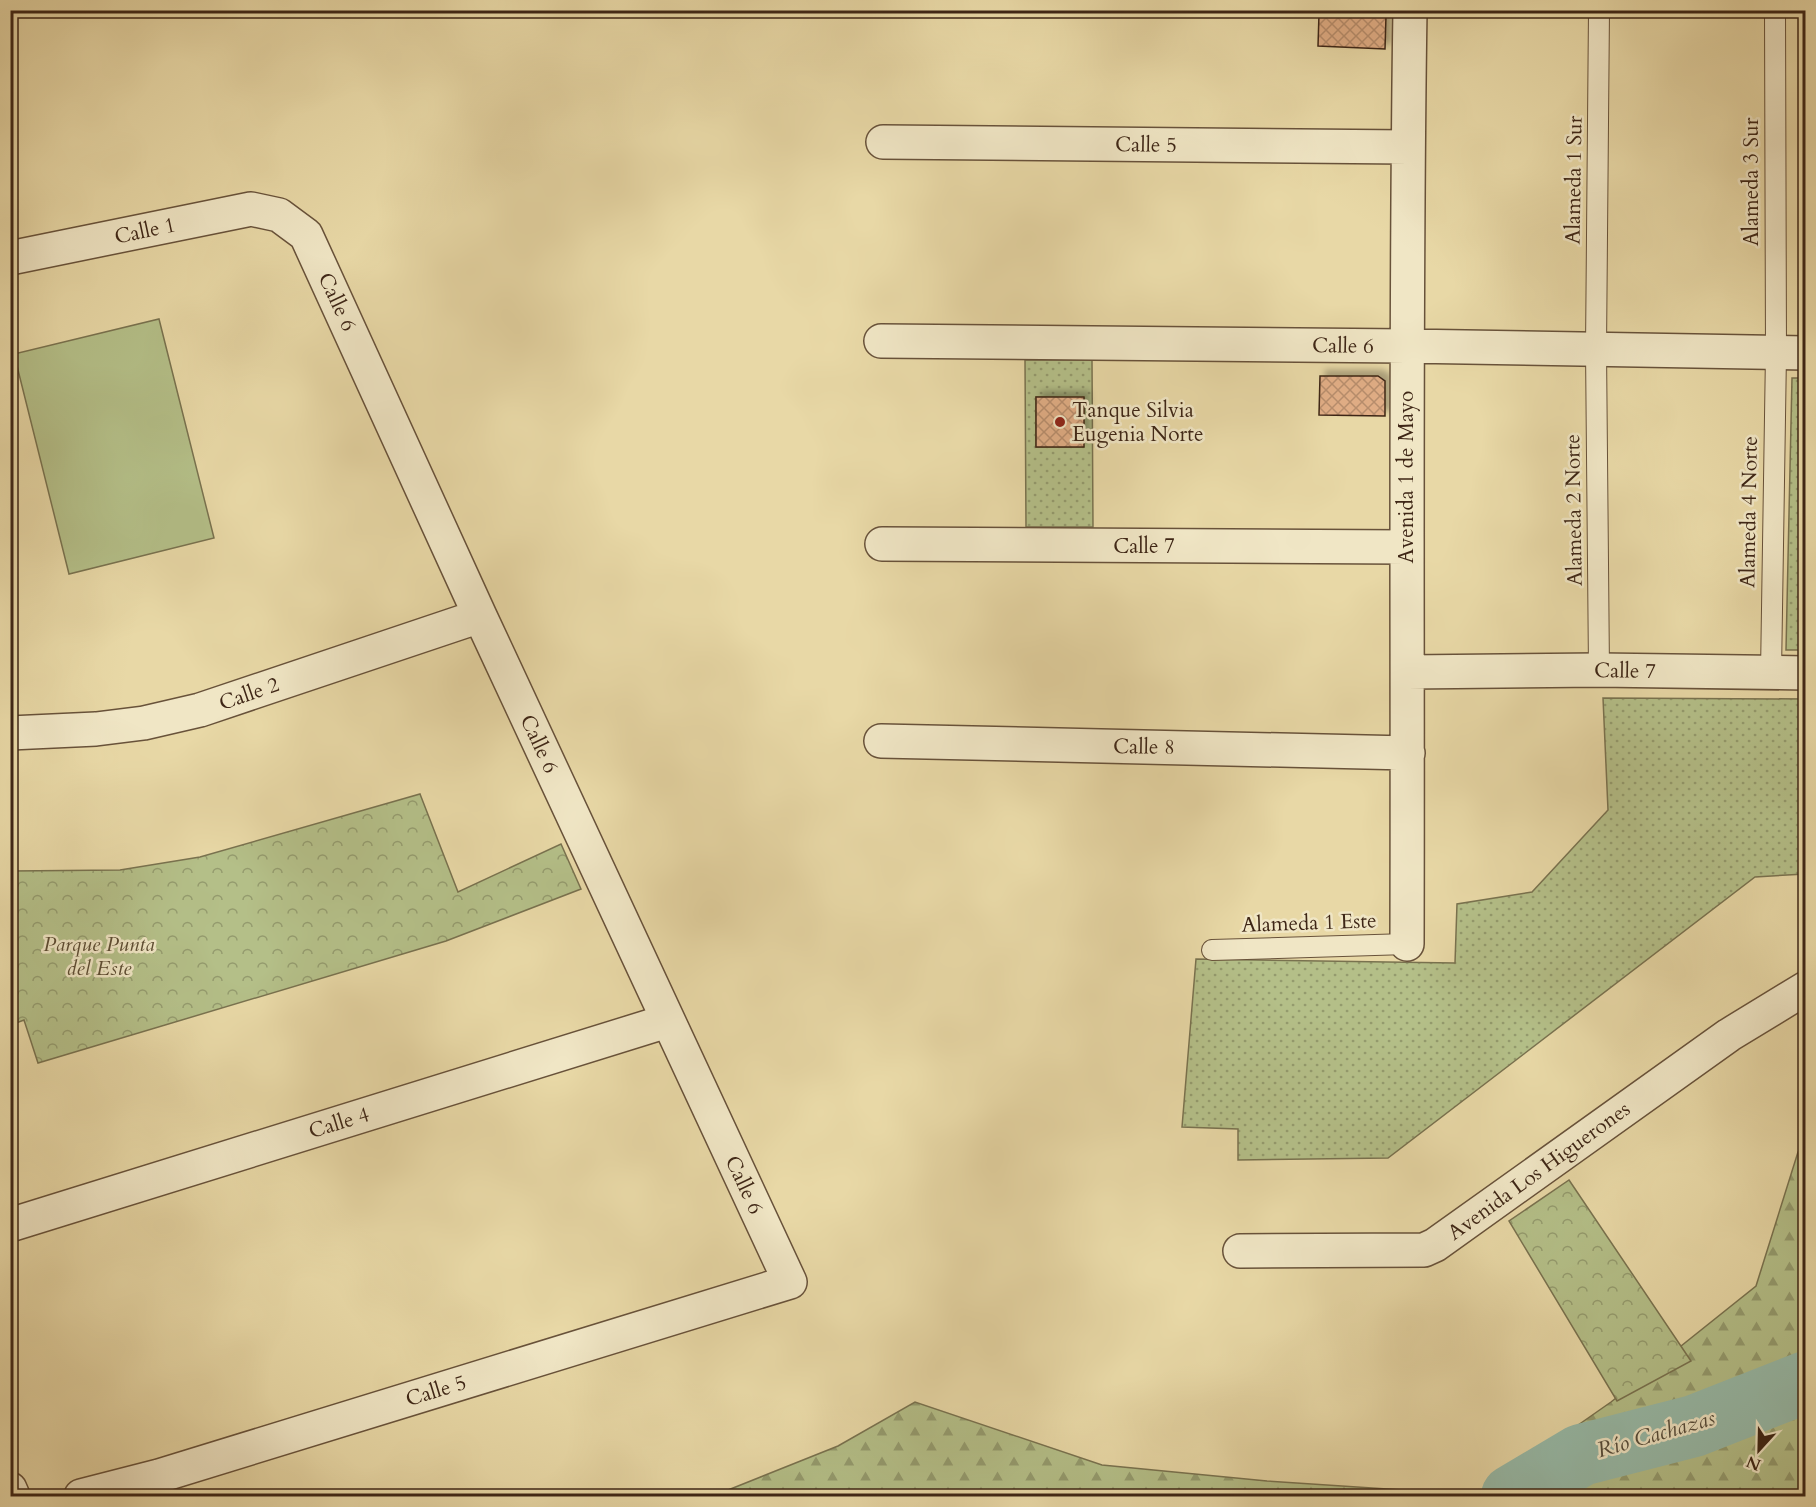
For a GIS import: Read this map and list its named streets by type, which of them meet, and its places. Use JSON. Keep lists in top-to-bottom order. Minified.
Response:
{"streets":{"street":["Calle 5","Calle 1","Calle 6","Avenida 1 de Mayo","Calle 7","Calle 2","Calle 8","Calle 4","Avenida Los Higuerones"],"lane":["Alameda 1 Sur","Alameda 3 Sur","Alameda 2 Norte","Alameda 4 Norte","Alameda 1 Este"]},"crossings":[["Calle 5","Calle 6"],["Calle 5","Avenida 1 de Mayo"],["Alameda 1 Sur","Calle 6"],["Alameda 1 Sur","Alameda 2 Norte"],["Alameda 3 Sur","Calle 6"],["Alameda 3 Sur","Alameda 4 Norte"],["Calle 1","Calle 6"],["Calle 6","Avenida 1 de Mayo"],["Calle 6","Alameda 2 Norte"],["Calle 6","Alameda 4 Norte"],["Calle 6","Calle 2"],["Calle 6","Calle 4"],["Avenida 1 de Mayo","Calle 7"],["Avenida 1 de Mayo","Calle 8"],["Avenida 1 de Mayo","Alameda 1 Este"],["Alameda 2 Norte","Calle 7"],["Alameda 4 Norte","Calle 7"]],"water":["Río Cachazas"],"parks":["Parque Punta del Este"],"places":["Tanque Silvia Eugenia Norte"],"north":"bottom"}
